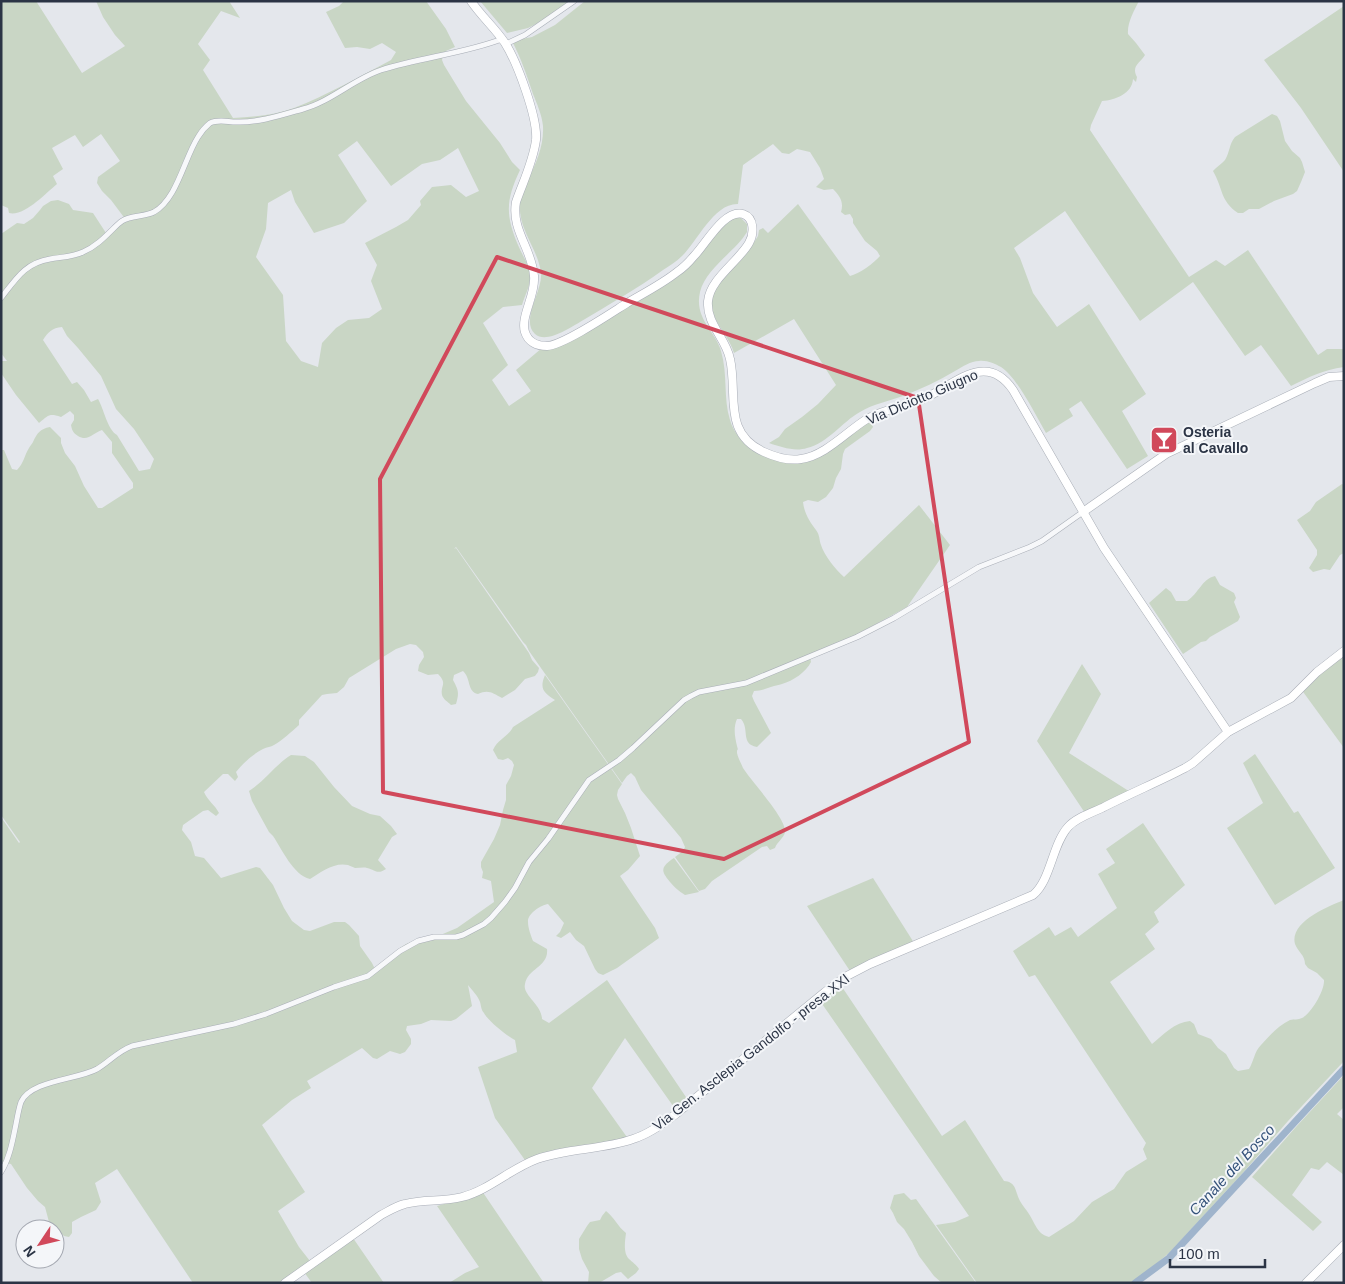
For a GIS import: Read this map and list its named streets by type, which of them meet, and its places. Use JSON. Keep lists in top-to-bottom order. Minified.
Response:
{"streets":{"main road":["Via Diciotto Giugno","Via Gen. Asclepia Gandolfo - presa XXI"]},"crossings":[["Via Diciotto Giugno","Via Gen. Asclepia Gandolfo - presa XXI"]],"water":["Canale del Bosco"],"places":{"bar":["Osteria al Cavallo"]},"scale_bar":"100 m","north":"bottom left"}
